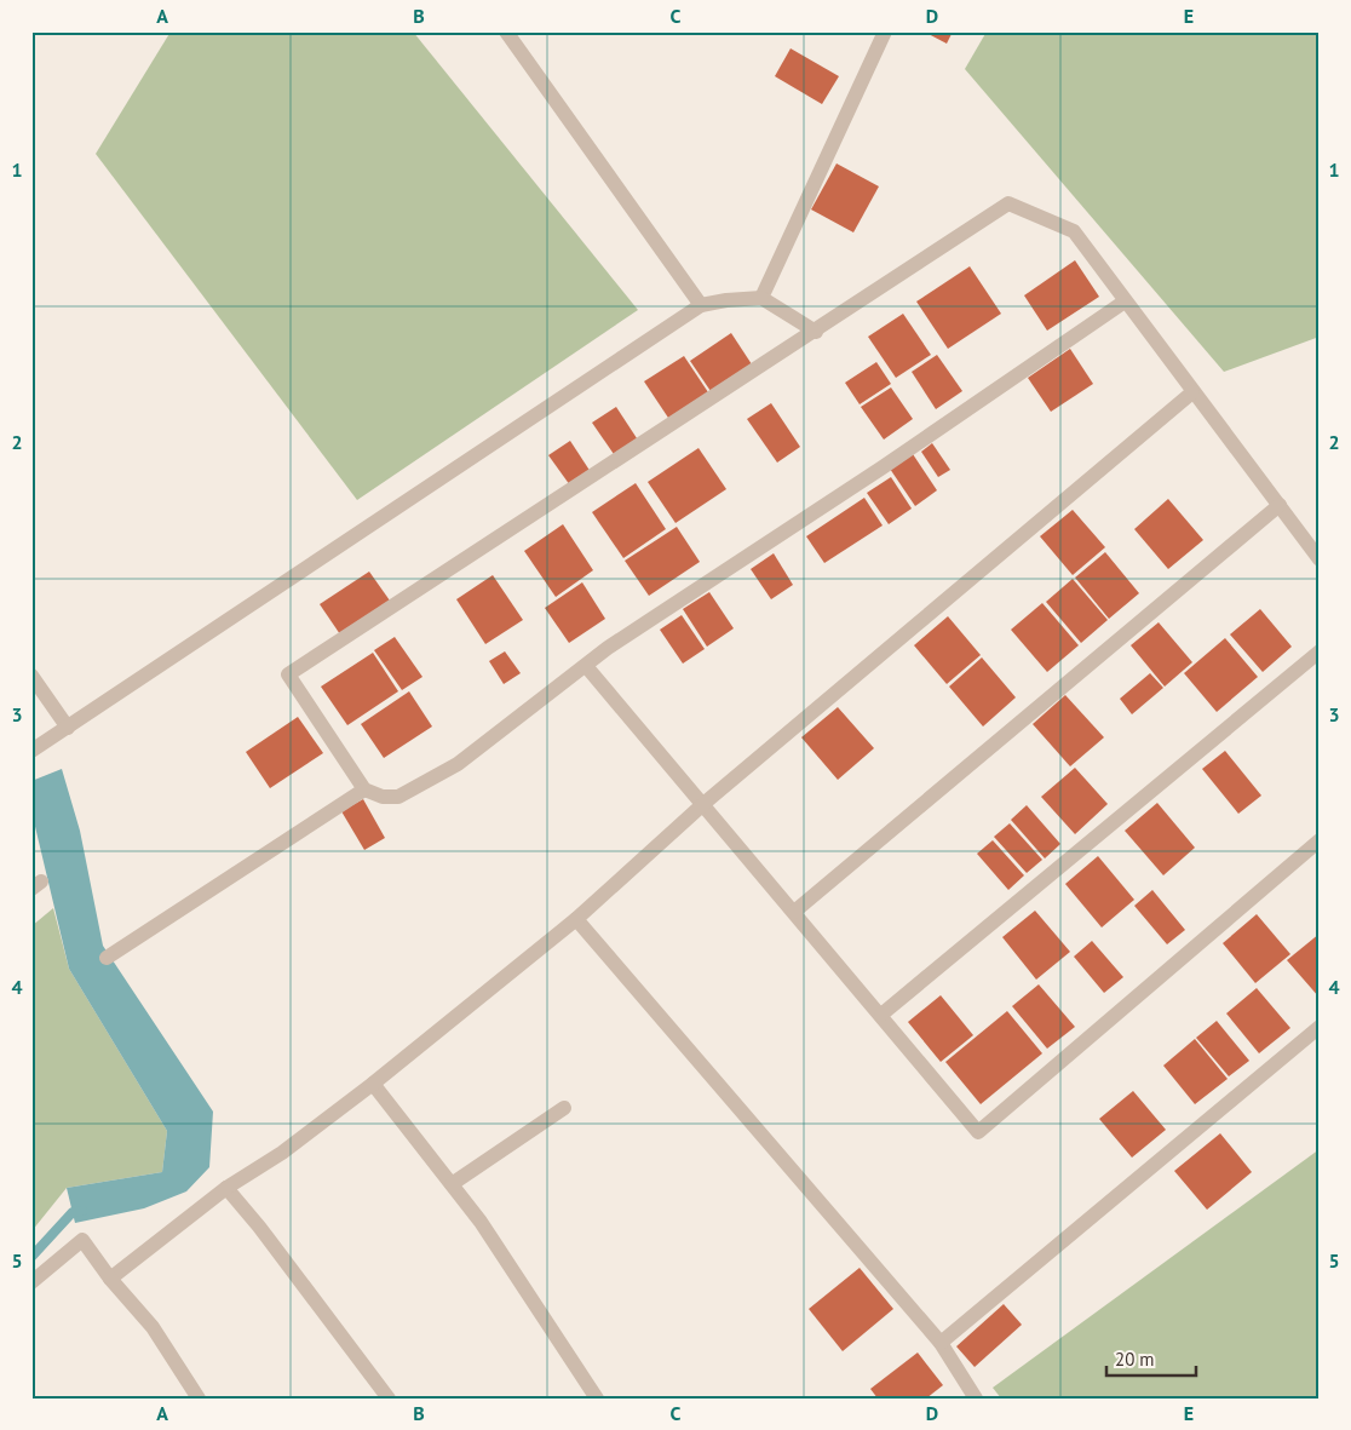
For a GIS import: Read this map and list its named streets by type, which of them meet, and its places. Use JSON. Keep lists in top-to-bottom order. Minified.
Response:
{"scale_bar":"20 m","grid":{"columns":["A","B","C","D","E"],"rows":["1","2","3","4","5"]}}
